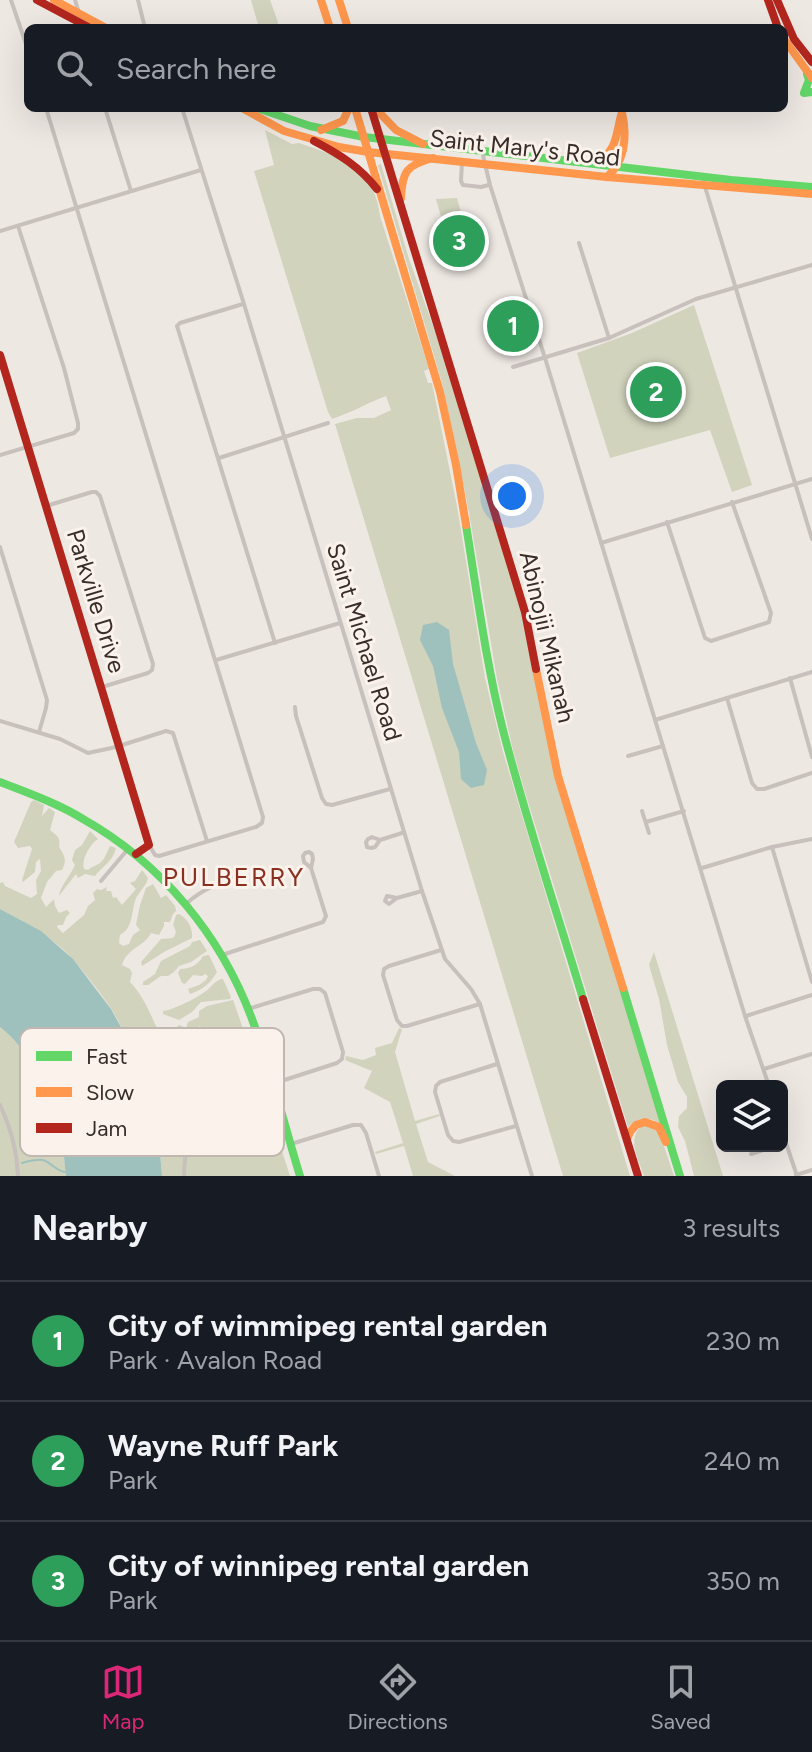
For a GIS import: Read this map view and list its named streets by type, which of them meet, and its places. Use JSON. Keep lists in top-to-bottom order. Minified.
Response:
{"streets":{"main road":["Saint Mary's Road","Parkville Drive","Abinojii Mikanah"],"street":["Saint Michael Road"]},"crossings":[["Saint Mary's Road","Abinojii Mikanah"]],"districts":["PULBERRY"],"legend":["Fast","Slow","Jam"],"page":{"search":"Search here","pins":["3","1","2"],"heading":["Nearby","3 results"],"list":[{"mark":"1","name":"City of wimmipeg rental garden","note":"Park · Avalon Road","value":"230 m"},{"mark":"2","name":"Wayne Ruff Park","note":"Park","value":"240 m"},{"mark":"3","name":"City of winnipeg rental garden","note":"Park","value":"350 m"}],"nav":["Map","Directions","Saved"]}}
